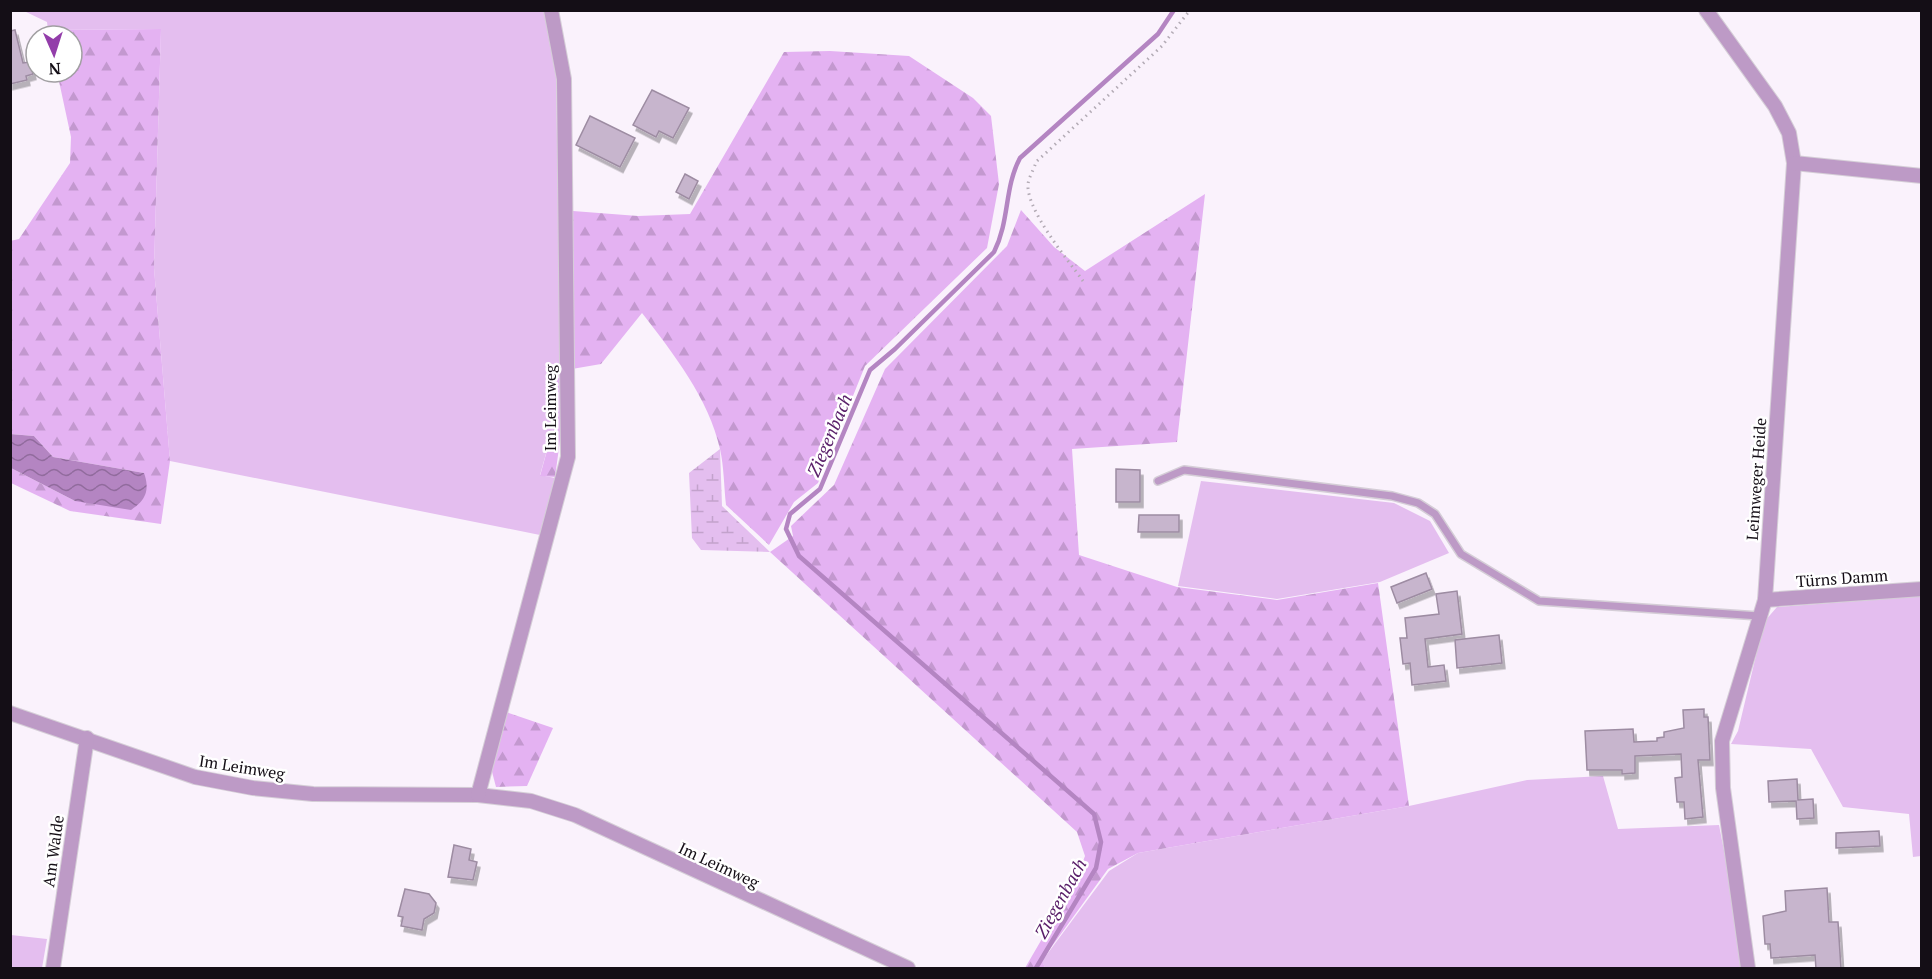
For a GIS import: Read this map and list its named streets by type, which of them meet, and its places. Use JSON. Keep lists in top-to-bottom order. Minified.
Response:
{"streets":{"street":["Im Leimweg","Leimweger Heide","Türns Damm","Am Walde"]},"crossings":[["Im Leimweg","Am Walde"],["Leimweger Heide","Türns Damm"]],"water":["Ziegenbach"],"north":"bottom"}
